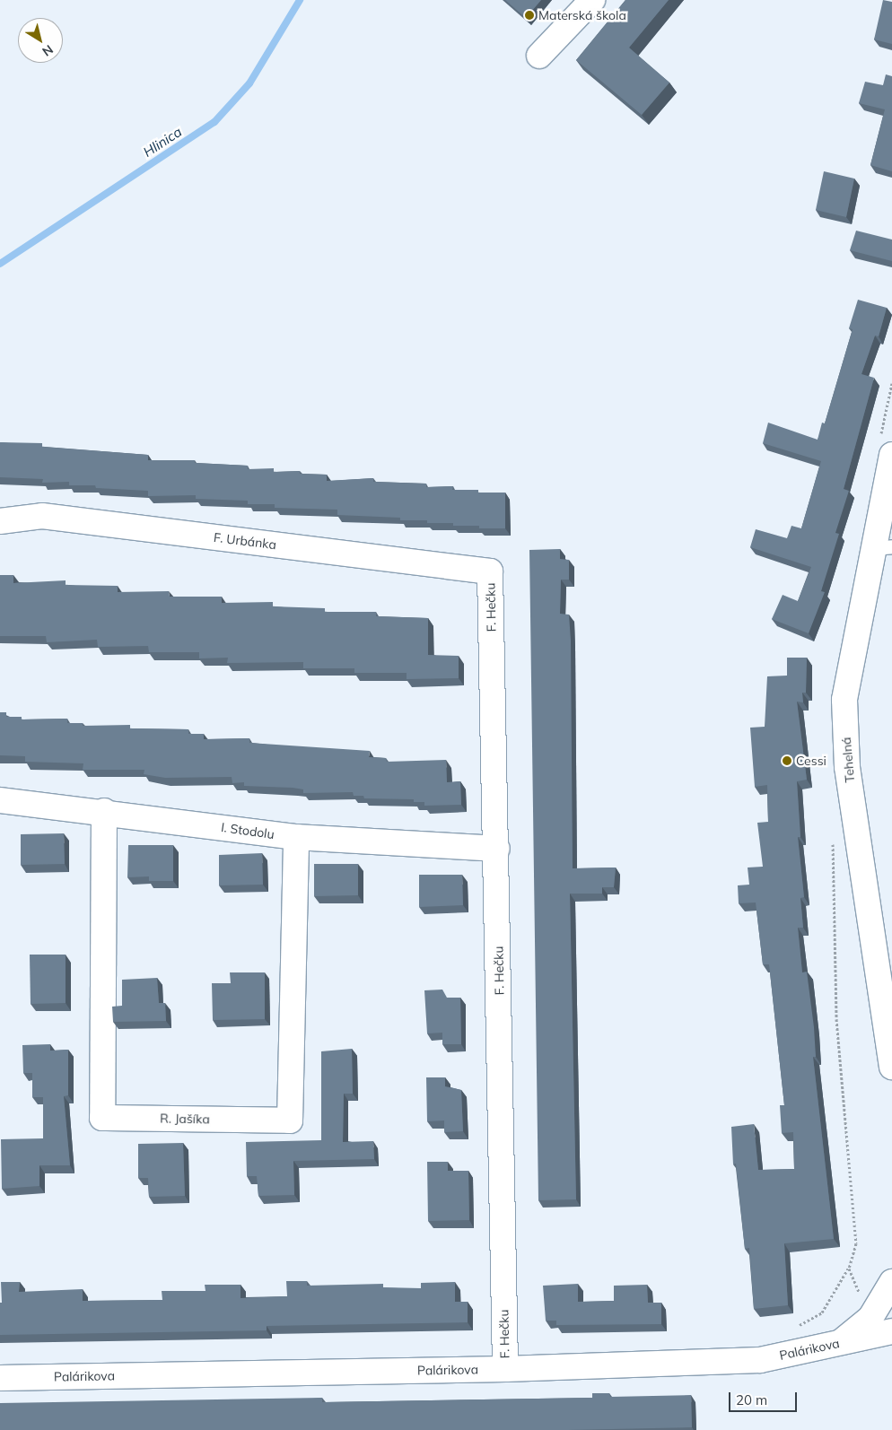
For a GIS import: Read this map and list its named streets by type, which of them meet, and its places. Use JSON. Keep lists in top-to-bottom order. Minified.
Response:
{"streets":{"street":["F. Urbánka","F. Hečku","Tehelná","I. Stodolu","R. Jašíka","Palárikova"]},"crossings":[["F. Urbánka","F. Hečku"],["F. Hečku","I. Stodolu"],["F. Hečku","Palárikova"],["I. Stodolu","R. Jašíka"]],"water":["Hlinica"],"places":["Materská škola","Cessi"],"scale_bar":"20 m","north":"bottom right"}
